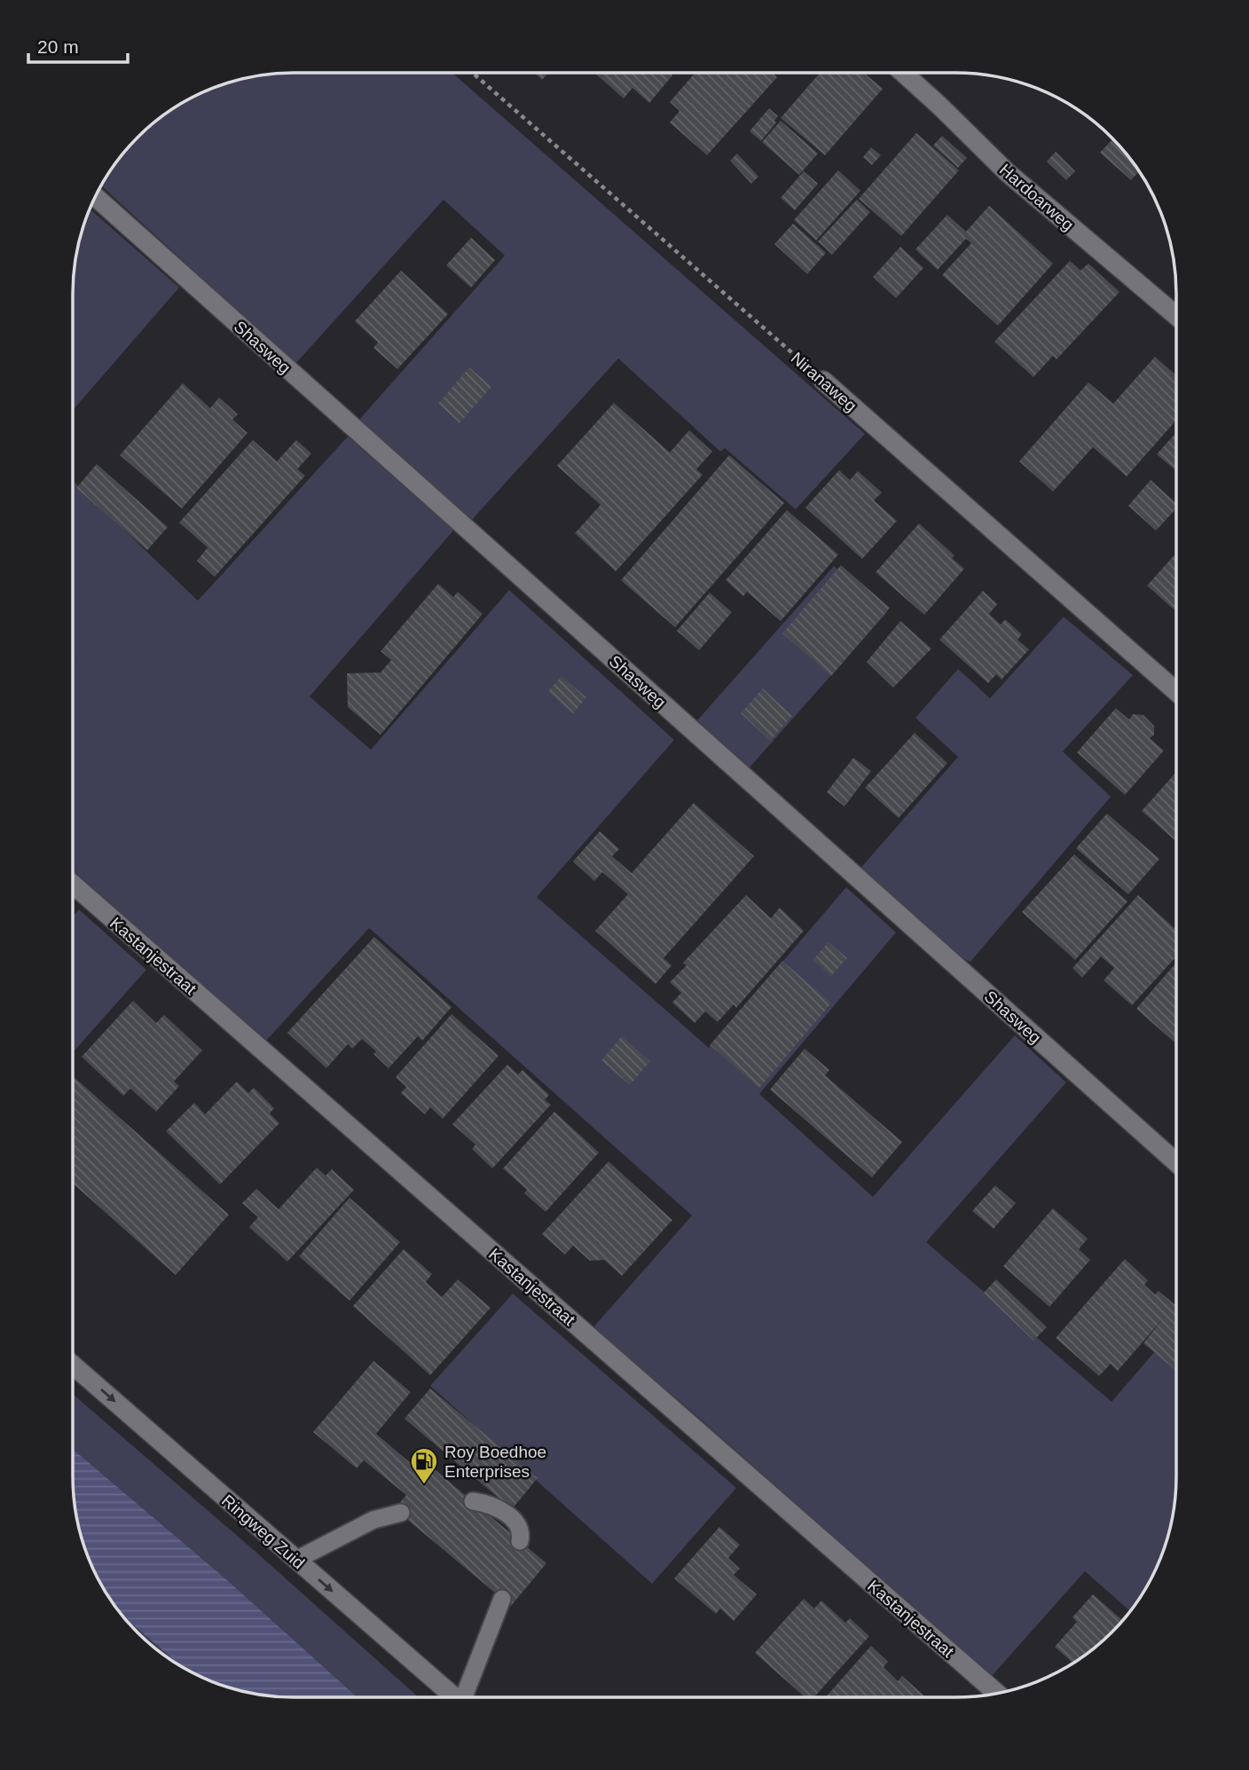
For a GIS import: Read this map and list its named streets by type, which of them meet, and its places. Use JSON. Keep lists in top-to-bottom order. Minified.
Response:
{"streets":{"street":["Hardoarweg","Shasweg","Niranaweg","Kastanjestraat","Ringweg Zuid"]},"one_way":["Ringweg Zuid"],"places":{"fuel station":["Roy Boedhoe Enterprises"]},"scale_bar":"20 m"}
